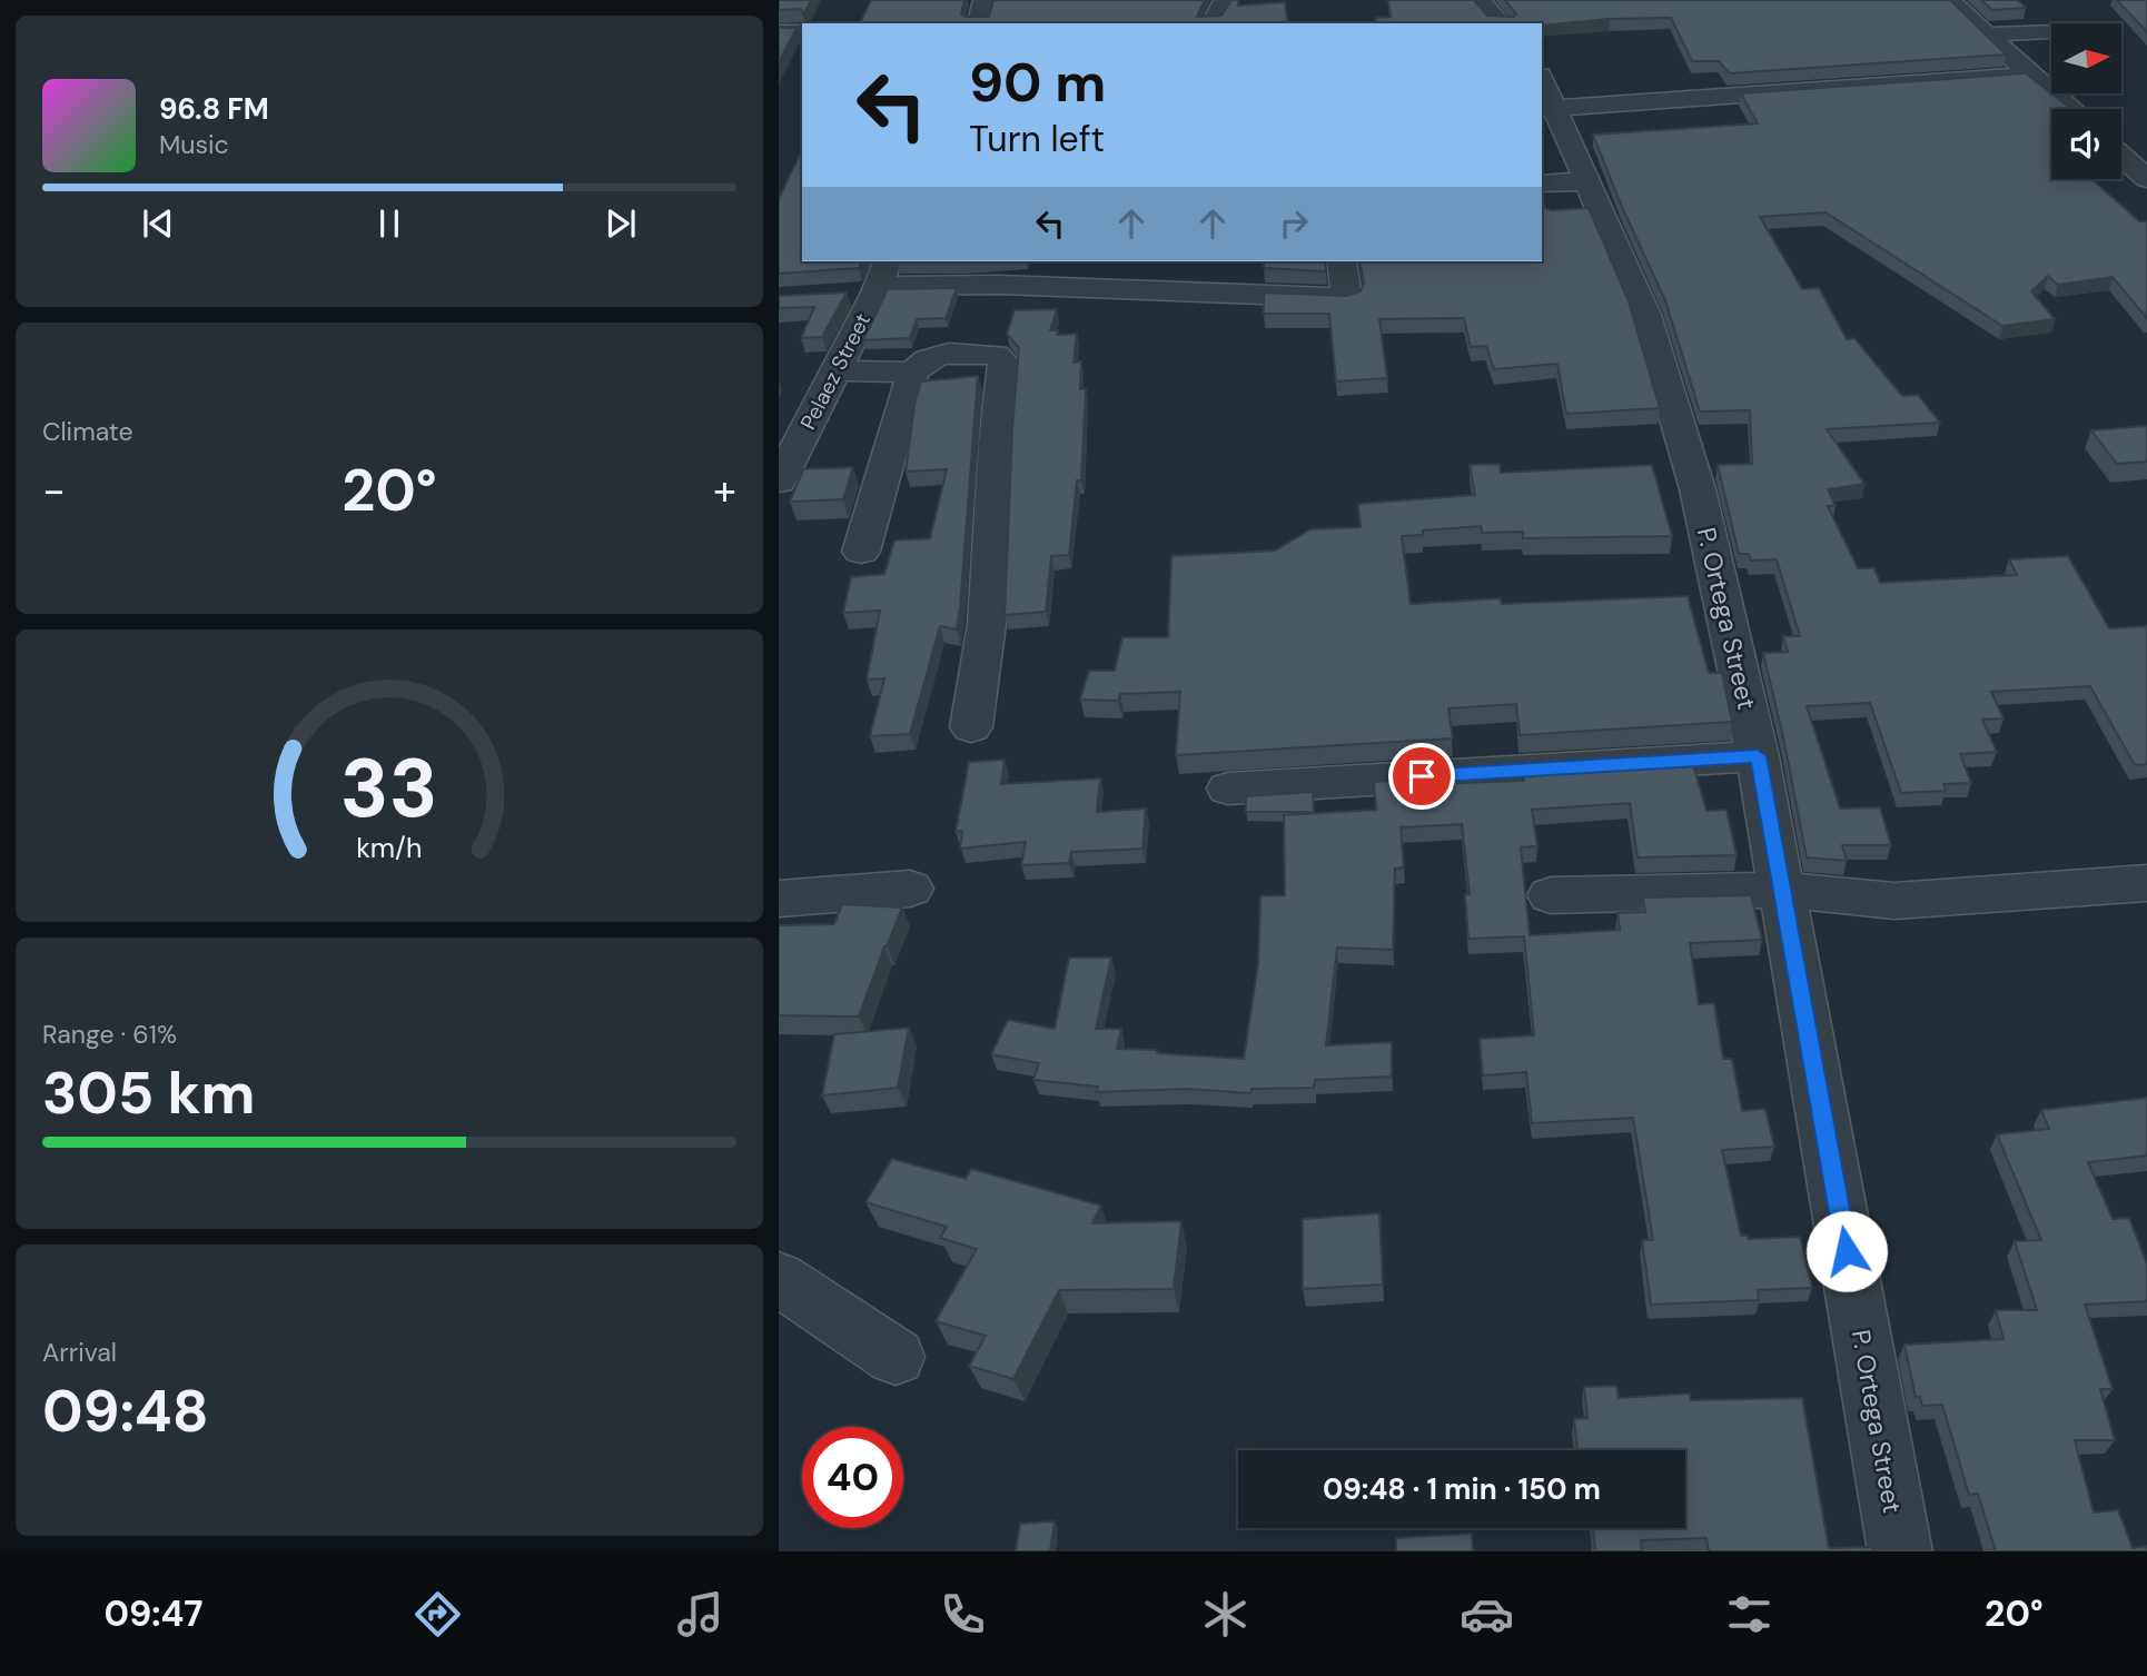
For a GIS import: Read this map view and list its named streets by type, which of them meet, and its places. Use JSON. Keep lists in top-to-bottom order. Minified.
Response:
{"streets":{"street":["Pelaez Street","P. Ortega Street"]},"north":"right","page":{"turn":["90 m","Turn left"],"song":["96.8 FM","Music"],"tile":["Climate",["Range · 61%","305 km"],["Arrival","09:48"]],"heat":["−","20°","+"],"limit":"40","trip":"09:48 · 1 min · 150 m","tabs":["09:47","20°"],"gauge":["33","km/h"]}}
